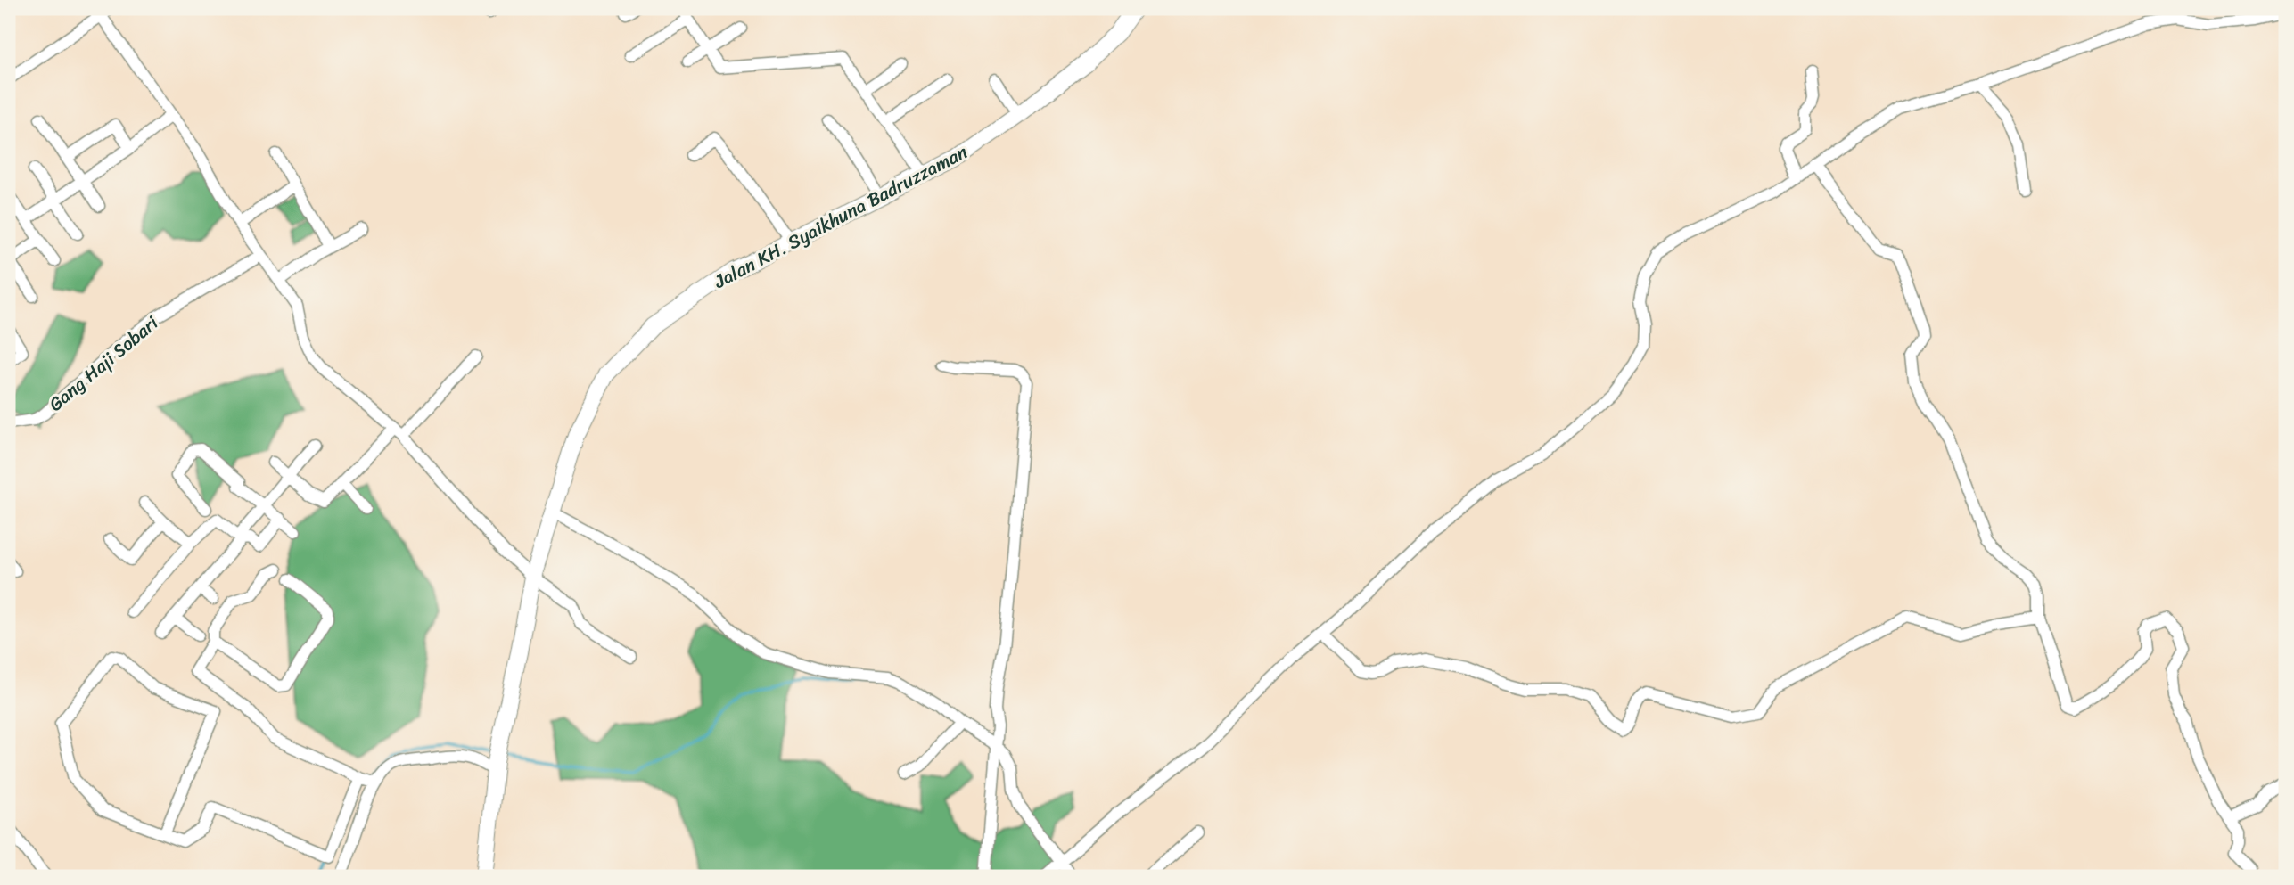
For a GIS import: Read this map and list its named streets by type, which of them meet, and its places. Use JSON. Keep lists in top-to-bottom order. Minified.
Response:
{"streets":{"main road":["Jalan KH. Syaikhuna Badruzzaman"],"street":["Gang Haji Sobari"]}}
